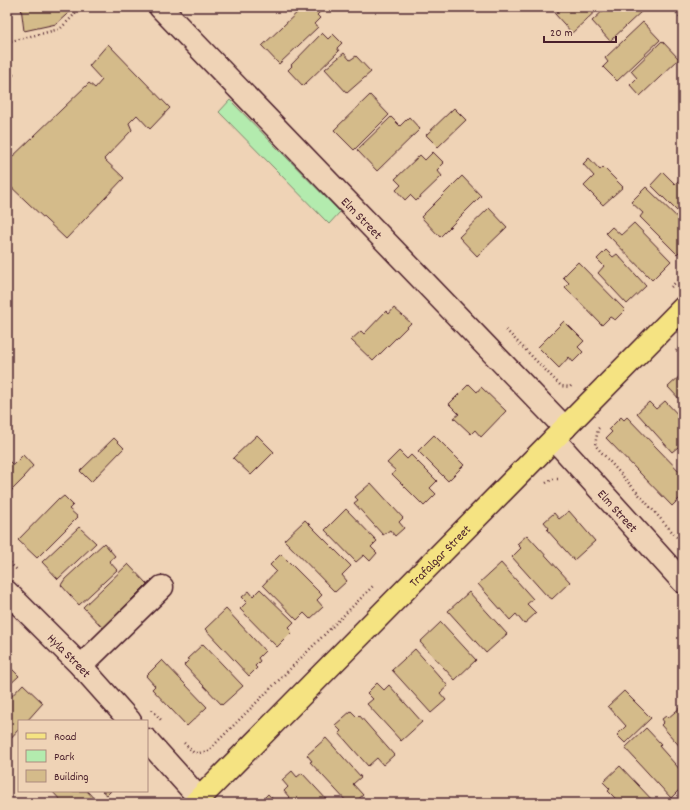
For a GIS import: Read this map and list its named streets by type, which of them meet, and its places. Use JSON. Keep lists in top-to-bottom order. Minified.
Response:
{"streets":{"main road":["Trafalgar Street"],"street":["Elm Street","Hyla Street"]},"crossings":[["Elm Street","Trafalgar Street"]],"legend":["Road","Park","Building"],"scale_bar":"20 m"}
